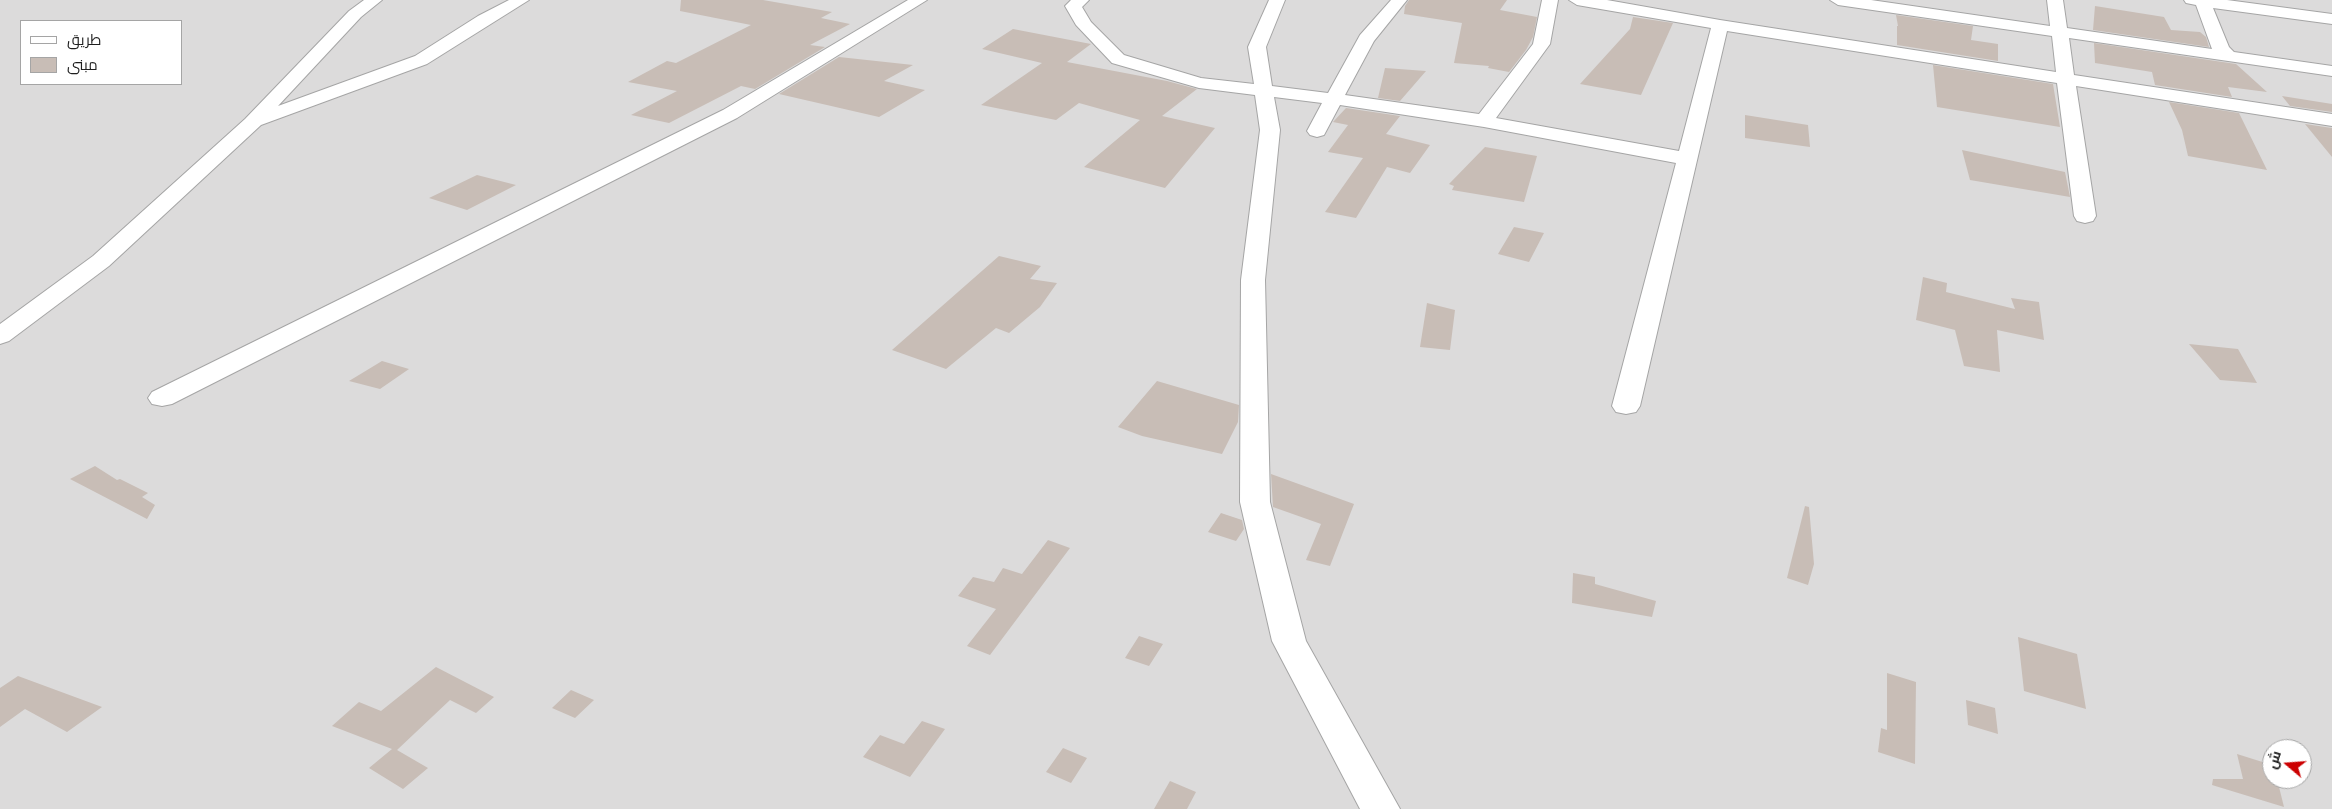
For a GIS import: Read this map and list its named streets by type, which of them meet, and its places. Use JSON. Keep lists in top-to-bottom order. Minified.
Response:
{"legend":["طريق","مبنى"],"north":"left"}
